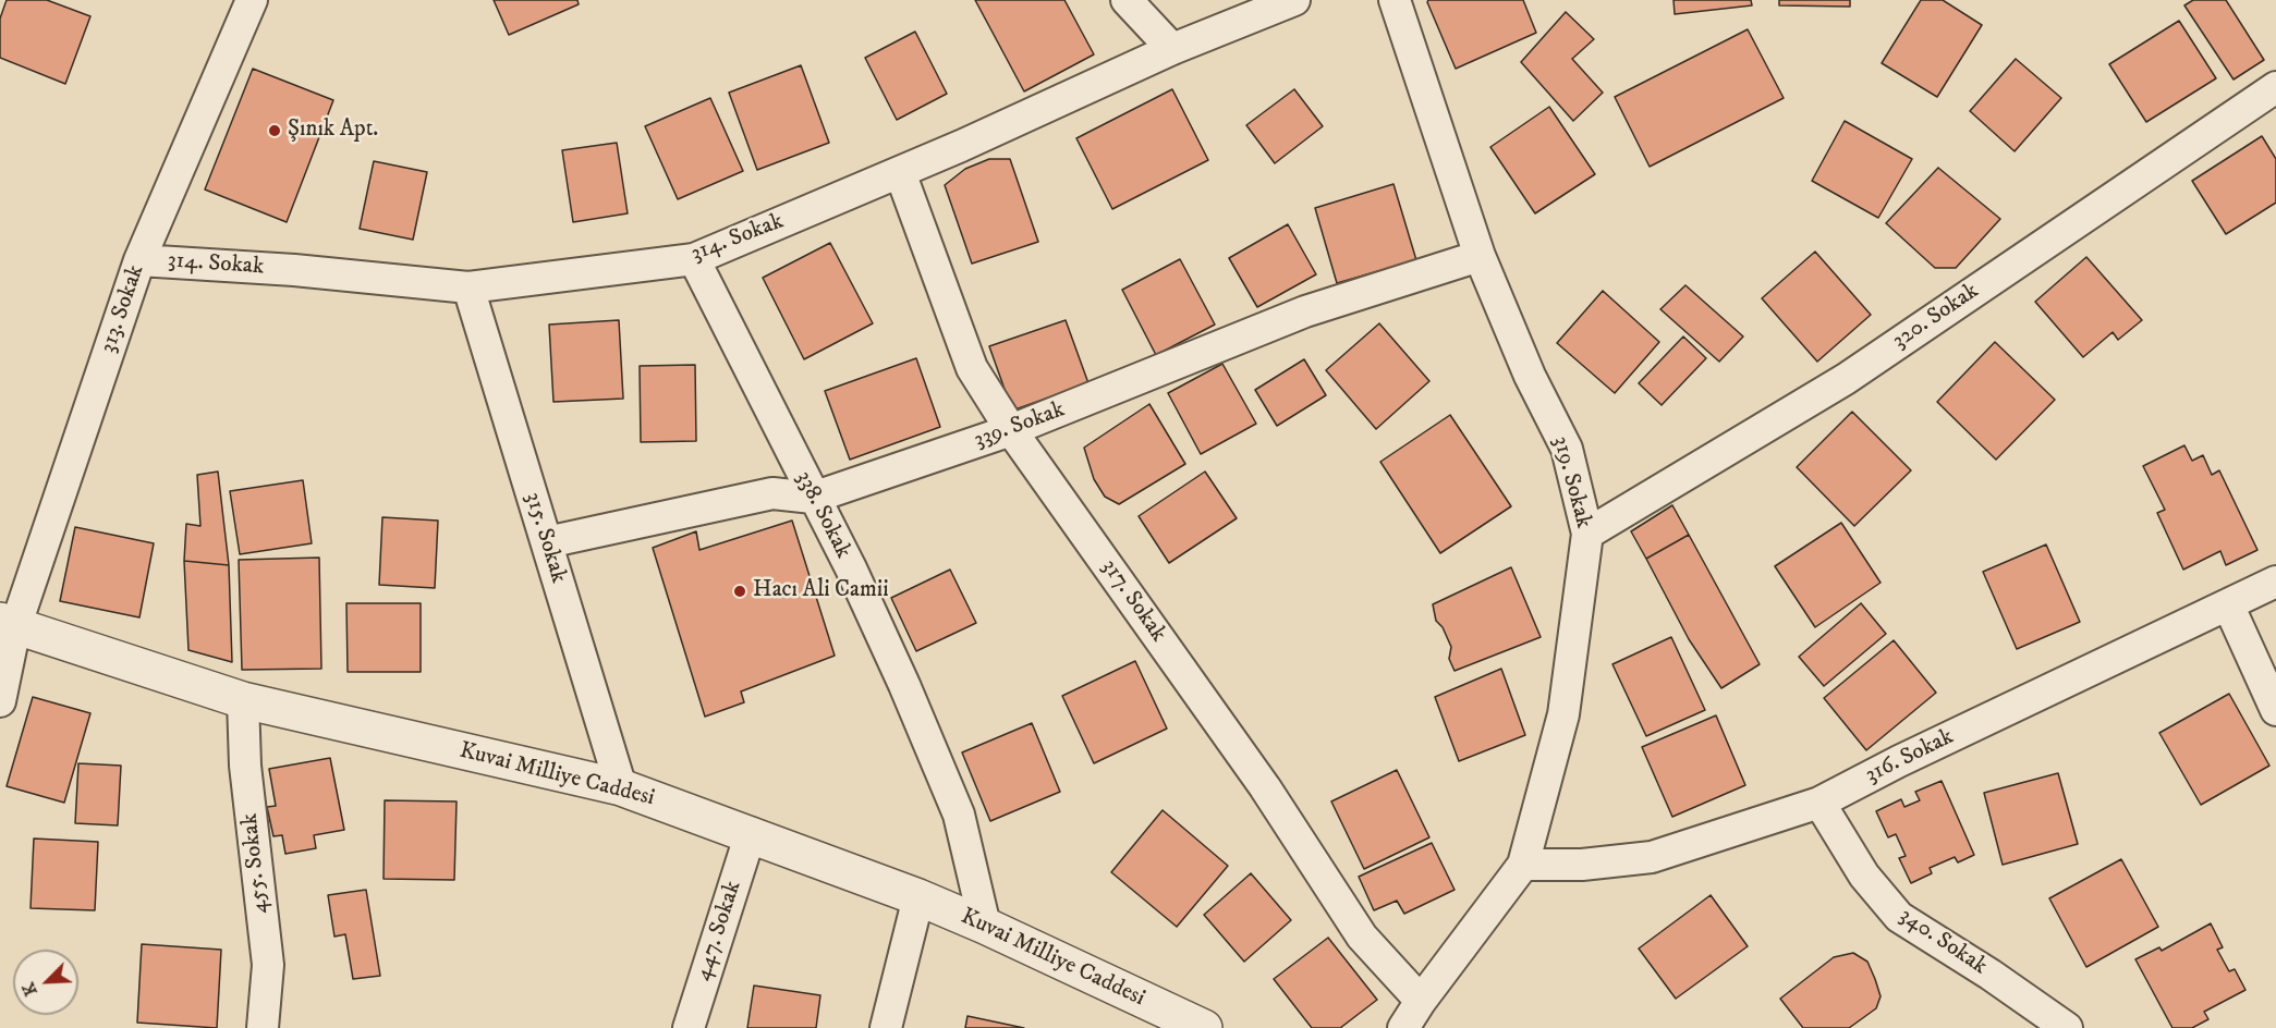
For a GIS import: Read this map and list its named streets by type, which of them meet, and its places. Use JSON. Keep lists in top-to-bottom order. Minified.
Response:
{"streets":{"street":["314. Sokak","313. Sokak","320. Sokak","339. Sokak","319. Sokak","338. Sokak","315. Sokak","317. Sokak","316. Sokak","Kuvai Milliye Caddesi","455. Sokak","447. Sokak","340. Sokak"]},"crossings":[["314. Sokak","313. Sokak"],["314. Sokak","338. Sokak"],["314. Sokak","315. Sokak"],["314. Sokak","317. Sokak"],["313. Sokak","Kuvai Milliye Caddesi"],["320. Sokak","319. Sokak"],["339. Sokak","319. Sokak"],["339. Sokak","338. Sokak"],["339. Sokak","315. Sokak"],["339. Sokak","317. Sokak"],["319. Sokak","317. Sokak"],["319. Sokak","316. Sokak"],["338. Sokak","Kuvai Milliye Caddesi"],["315. Sokak","Kuvai Milliye Caddesi"],["316. Sokak","340. Sokak"],["Kuvai Milliye Caddesi","455. Sokak"],["Kuvai Milliye Caddesi","447. Sokak"]],"places":["Şınık Apt.","Hacı Ali Camii"],"north":"bottom left"}
